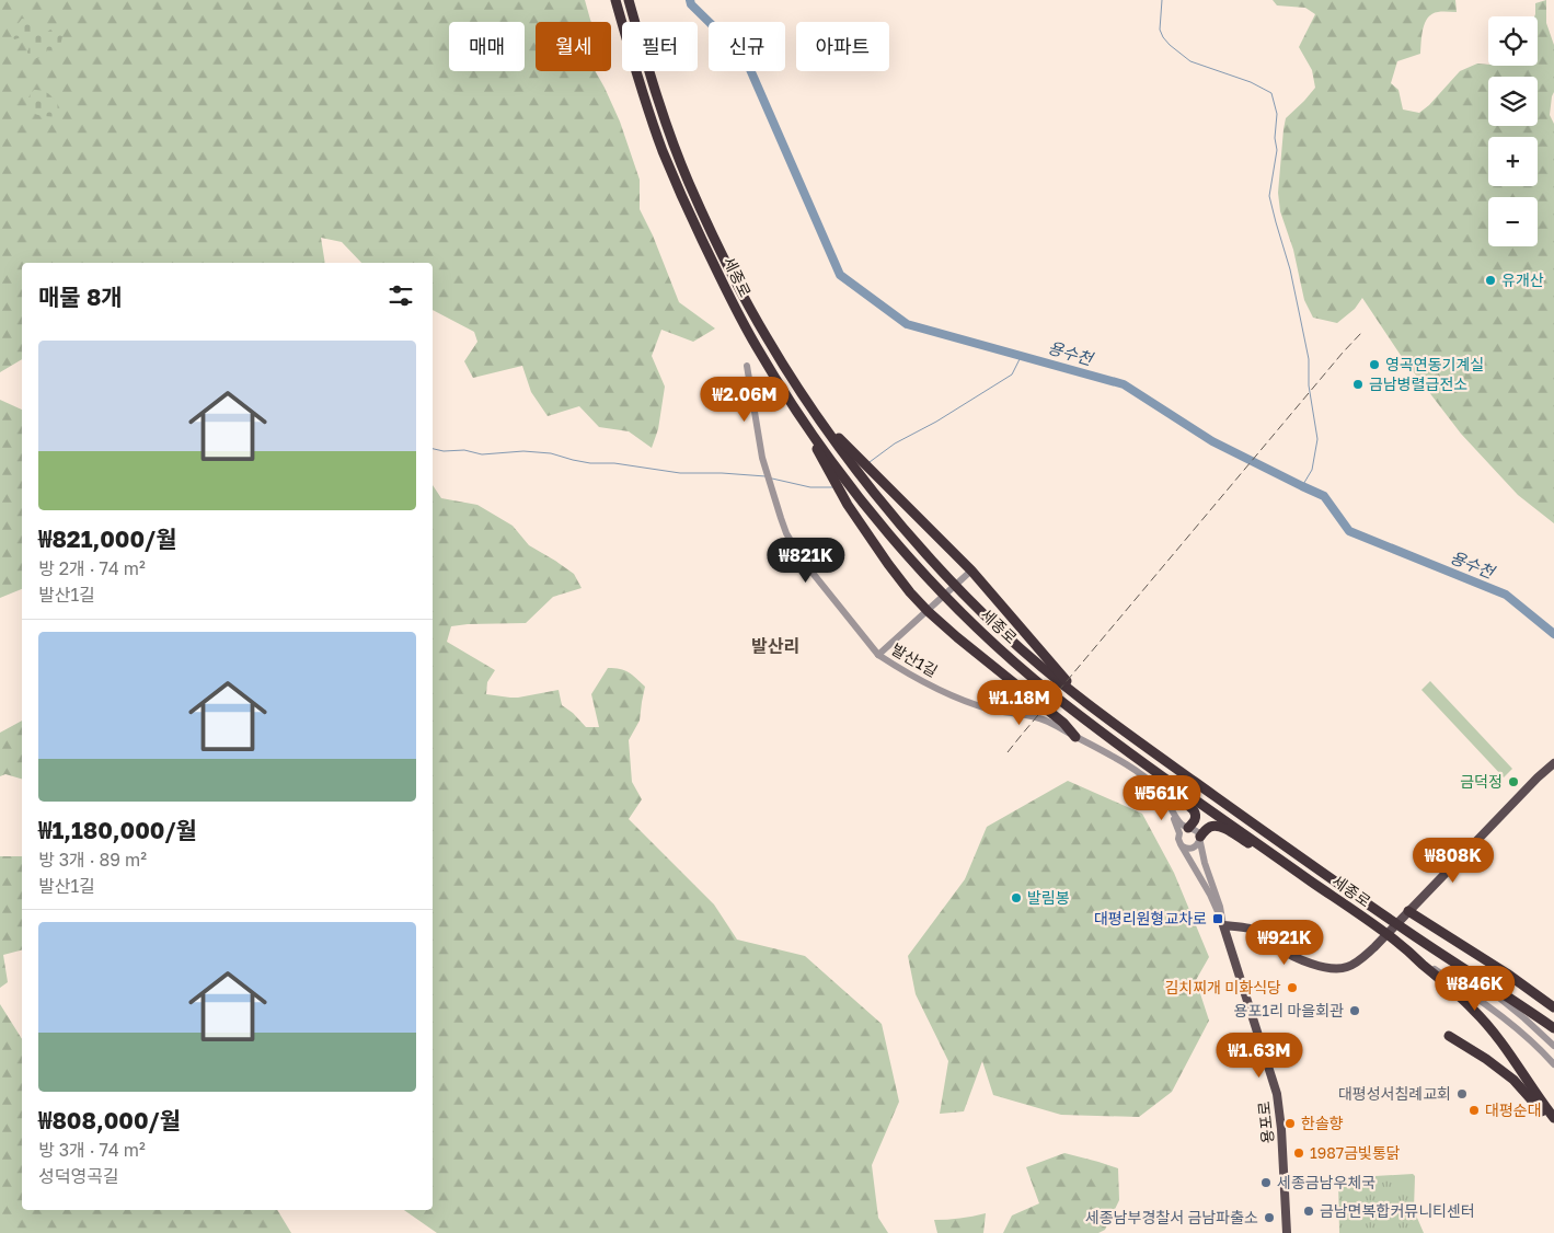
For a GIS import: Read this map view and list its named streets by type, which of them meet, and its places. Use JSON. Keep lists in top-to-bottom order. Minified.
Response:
{"streets":{"highway":["세종로"],"main road":["용포로"],"street":["발산1길"]},"districts":["발산리"],"water":["용수천"],"places":{"other":["유개산","영곡연동기계실","금남병렬급전소","금덕정","발림봉","김치찌개 미화식당","용포1리 마을회관","대평성서침례교회","대평순대","한솔향","1987금빛통닭","세종금남우체국","금남면복합커뮤니티센터","세종남부경찰서 금남파출소"],"transit":["대평리원형교차로"]},"page":{"map_buttons":["+","−"],"chip":["매매","월세","필터","신규","아파트"],"heading":"매물 8개","list":[{"name":"₩821,000/월","note":"방 2개 · 74 m² · 발산1길"},{"name":"₩1,180,000/월","note":"방 3개 · 89 m² · 발산1길"},{"name":"₩808,000/월","note":"방 3개 · 74 m² · 성덕영곡길"}],"price":["₩2.06M","₩821K","₩1.18M","₩561K","₩808K","₩921K","₩846K","₩1.63M"]}}
